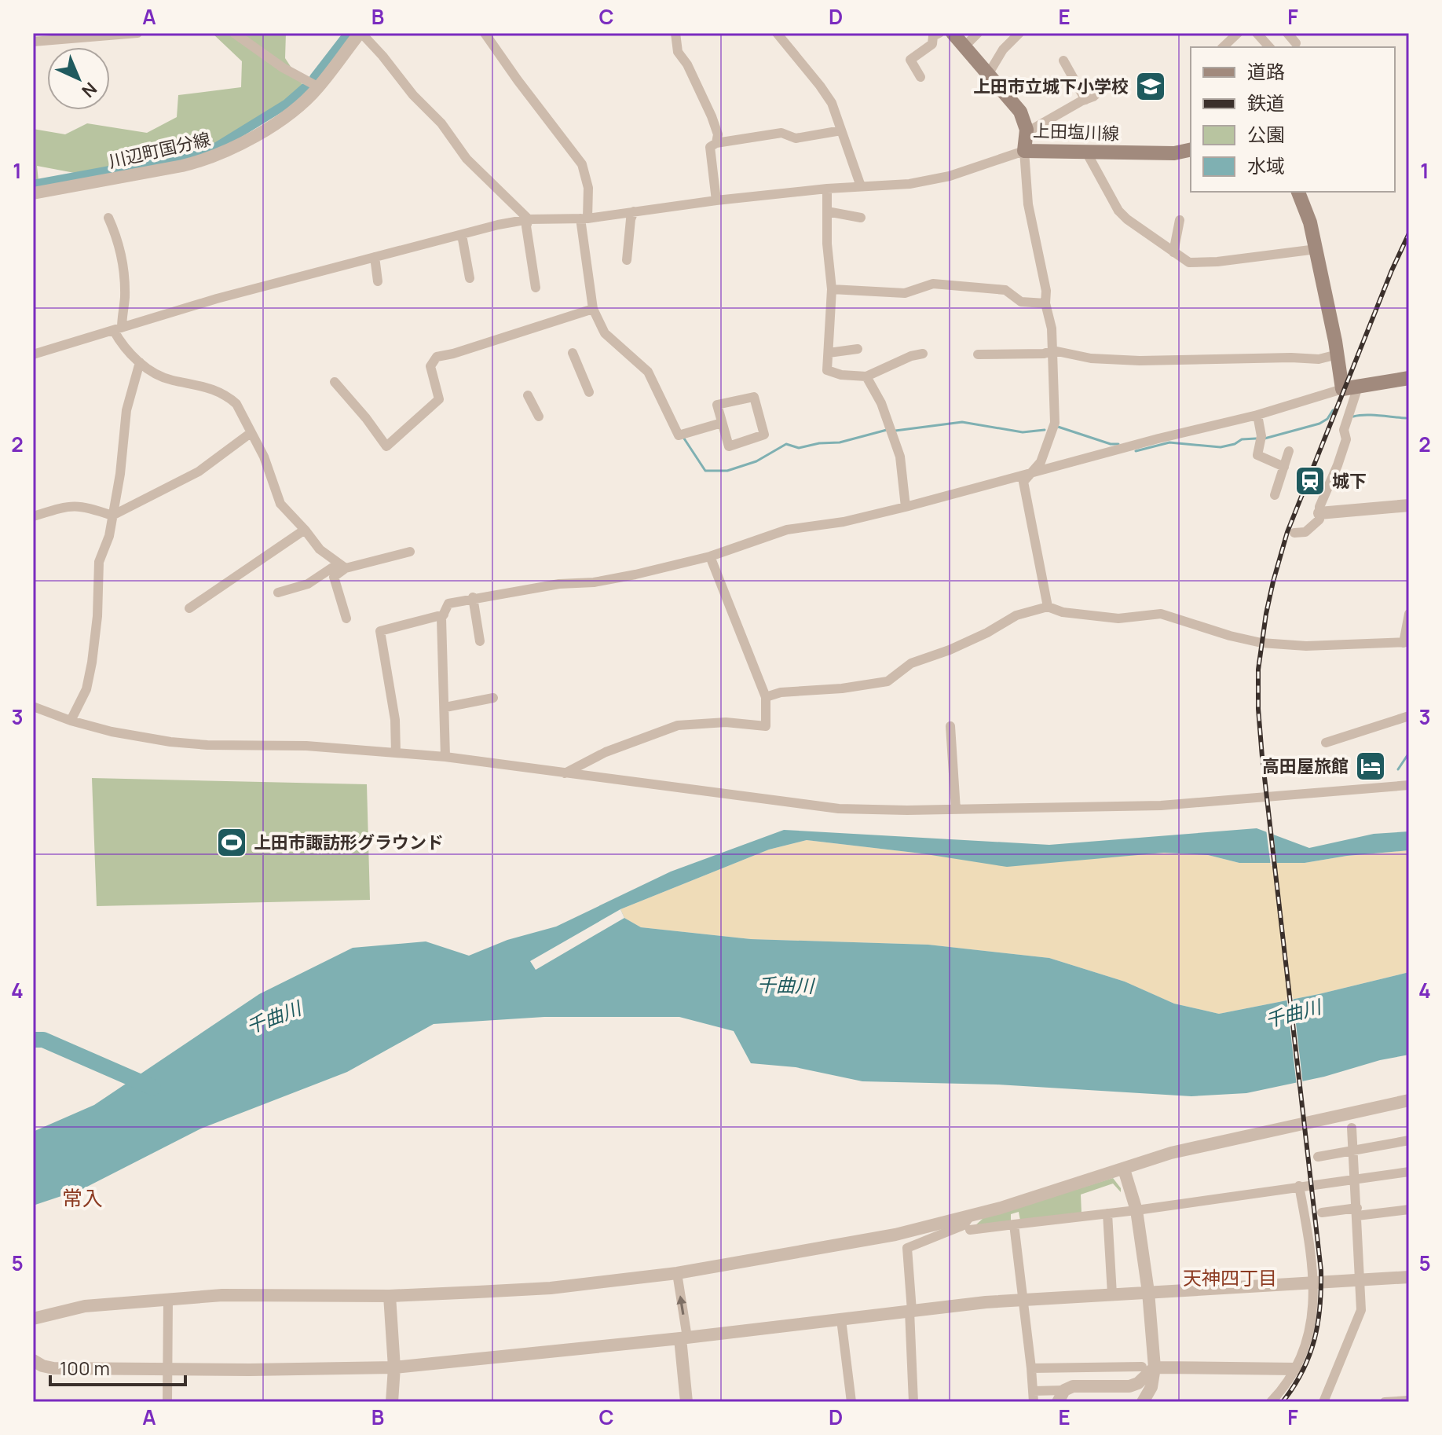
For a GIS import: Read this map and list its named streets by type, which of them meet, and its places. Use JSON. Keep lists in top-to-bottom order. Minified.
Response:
{"streets":{"main road":["上田塩川線"],"street":["川辺町国分線"]},"districts":["常入","天神四丁目"],"water":["千曲川"],"places":{"school or university":["上田市立城下小学校"],"station":["城下"],"hotel":["高田屋旅館"],"sports":["上田市諏訪形グラウンド"]},"legend":["道路","鉄道","公園","水域"],"scale_bar":"100 m","north":"bottom right","grid":{"columns":["A","B","C","D","E","F"],"rows":["1","2","3","4","5"]}}
